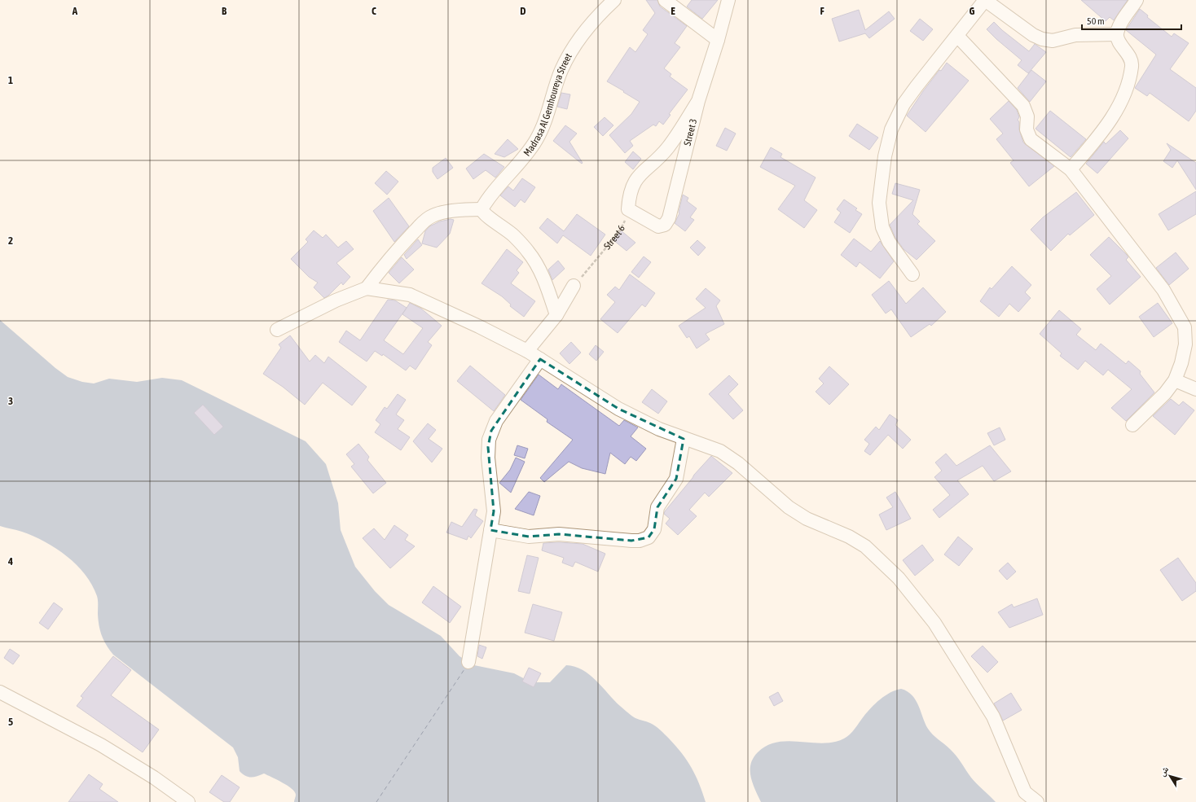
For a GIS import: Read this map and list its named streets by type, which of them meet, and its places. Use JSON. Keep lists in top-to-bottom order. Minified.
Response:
{"streets":{"street":["Madrasa Al Gemhoureya Street","Street 3"],"path":["Street 6"]},"crossings":[["Street 3","Street 6"]],"scale_bar":"50 m","north":"top left","grid":{"columns":["A","B","C","D","E","F","G"],"rows":["1","2","3","4","5"]}}
